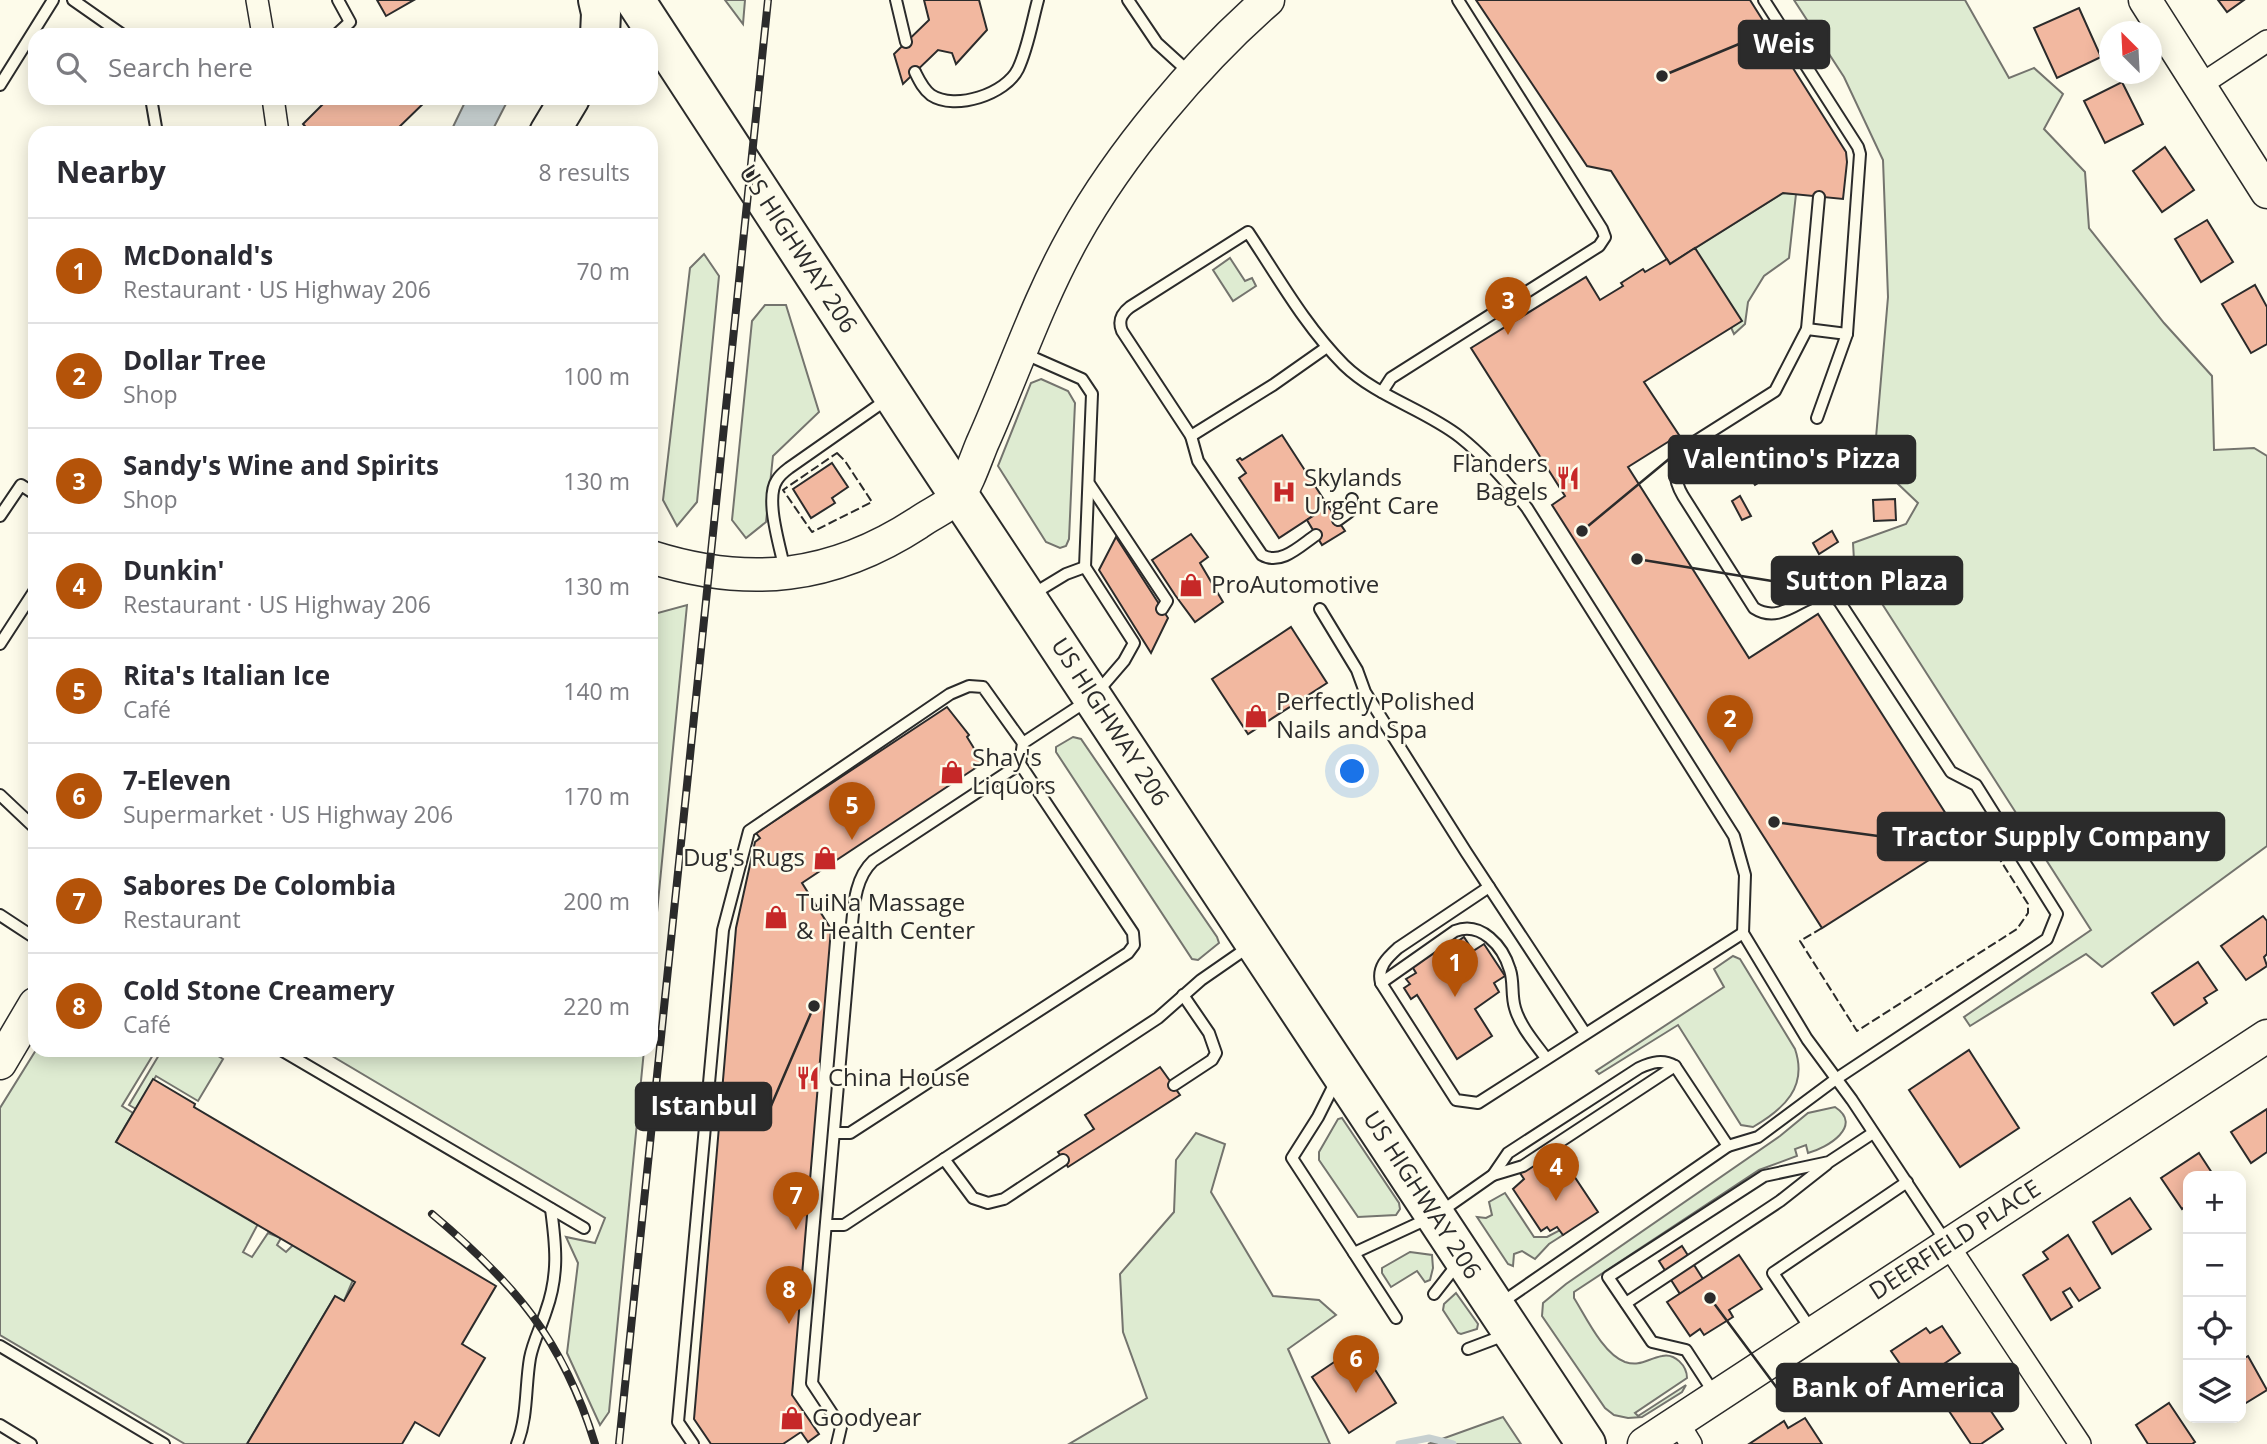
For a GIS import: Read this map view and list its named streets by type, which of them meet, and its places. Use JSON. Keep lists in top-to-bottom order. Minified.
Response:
{"streets":{"highway":["US HIGHWAY 206"],"street":["DEERFIELD PLACE"]},"places":{"other":["Weis","Valentino's Pizza","Sutton Plaza","Tractor Supply Company","Istanbul","Bank of America"],"restaurant":["Flanders Bagels","China House"],"hospital":["Skylands Urgent Care"],"shop":["ProAutomotive","Perfectly Polished Nails and Spa","Shay's Liquors","Dug's Rugs","TuiNa Massage & Health Center","Goodyear"]},"north":"top left","page":{"search":"Search here","heading":["Nearby","8 results"],"list":[{"mark":"1","name":"McDonald's","note":"Restaurant · US Highway 206","value":"70 m"},{"mark":"2","name":"Dollar Tree","note":"Shop","value":"100 m"},{"mark":"3","name":"Sandy's Wine and Spirits","note":"Shop","value":"130 m"},{"mark":"4","name":"Dunkin'","note":"Restaurant · US Highway 206","value":"130 m"},{"mark":"5","name":"Rita's Italian Ice","note":"Café","value":"140 m"},{"mark":"6","name":"7-Eleven","note":"Supermarket · US Highway 206","value":"170 m"},{"mark":"7","name":"Sabores De Colombia","note":"Restaurant","value":"200 m"},{"mark":"8","name":"Cold Stone Creamery","note":"Café","value":"220 m"}],"pins":["3","2","5","1","4","7","8","6"],"map_buttons":["+","−"]}}
